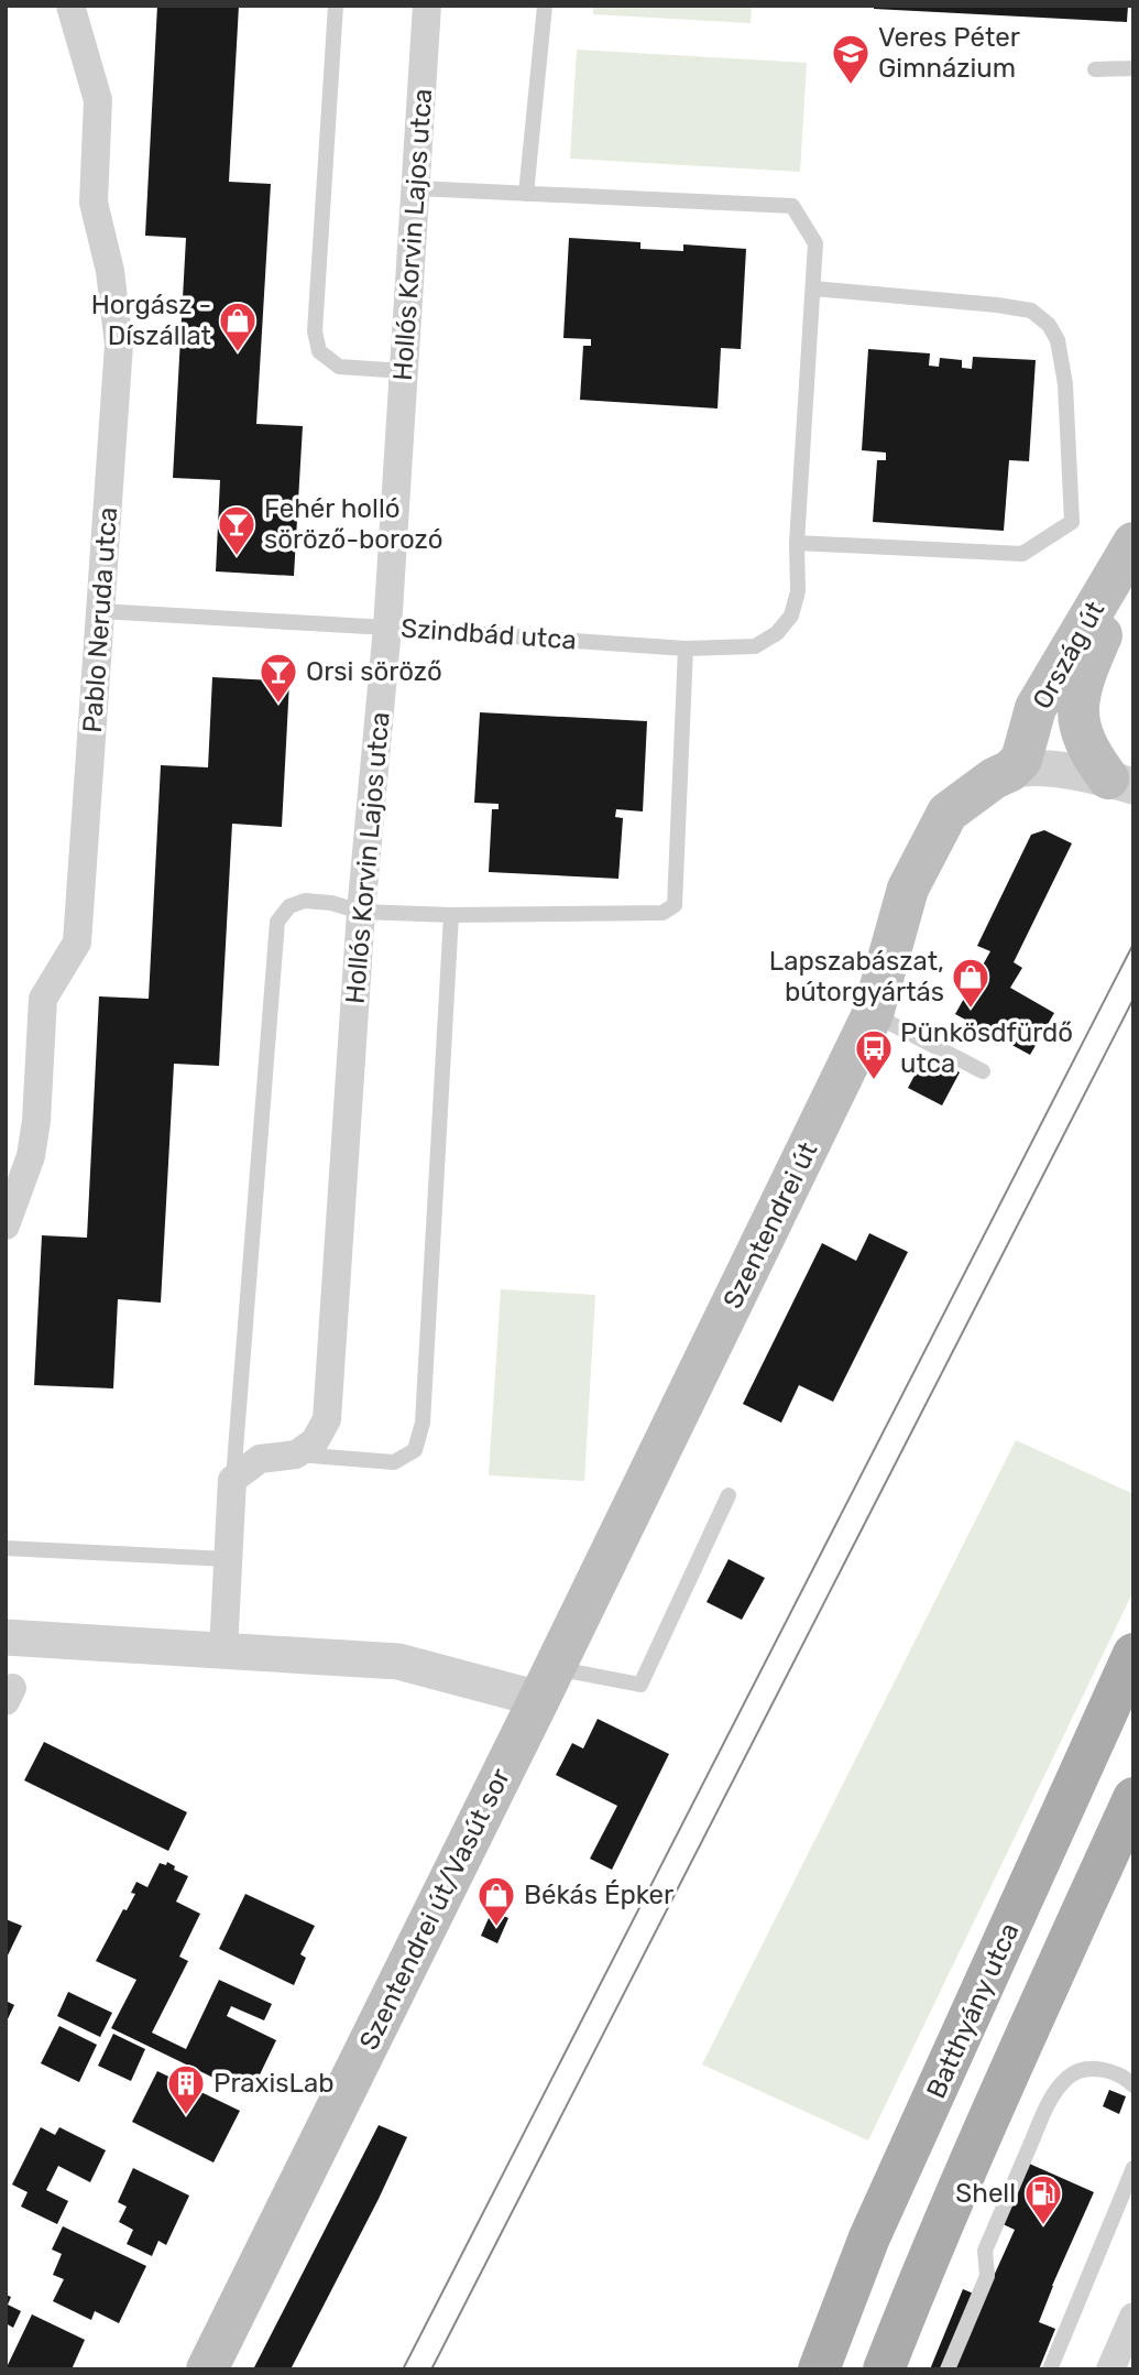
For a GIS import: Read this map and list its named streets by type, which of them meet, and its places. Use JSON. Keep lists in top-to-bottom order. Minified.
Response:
{"streets":{"main road":["Ország út","Szentendrei út","Szentendrei út/Vasút sor","Batthyány utca"],"street":["Hollós Korvin Lajos utca","Pablo Neruda utca"],"lane":["Szindbád utca"]},"crossings":[["Hollós Korvin Lajos utca","Szindbád utca"],["Pablo Neruda utca","Szindbád utca"],["Ország út","Szentendrei út"],["Szentendrei út","Szentendrei út/Vasút sor"]],"places":{"school or university":["Veres Péter Gimnázium"],"shop":["Horgász - Díszállat","Lapszabászat, bútorgyártás","Békás Épker"],"bar":["Fehér holló söröző-borozó","Orsi söröző"],"bus stop":["Pünkösdfürdő utca"],"building":["PraxisLab"],"fuel station":["Shell"]}}
